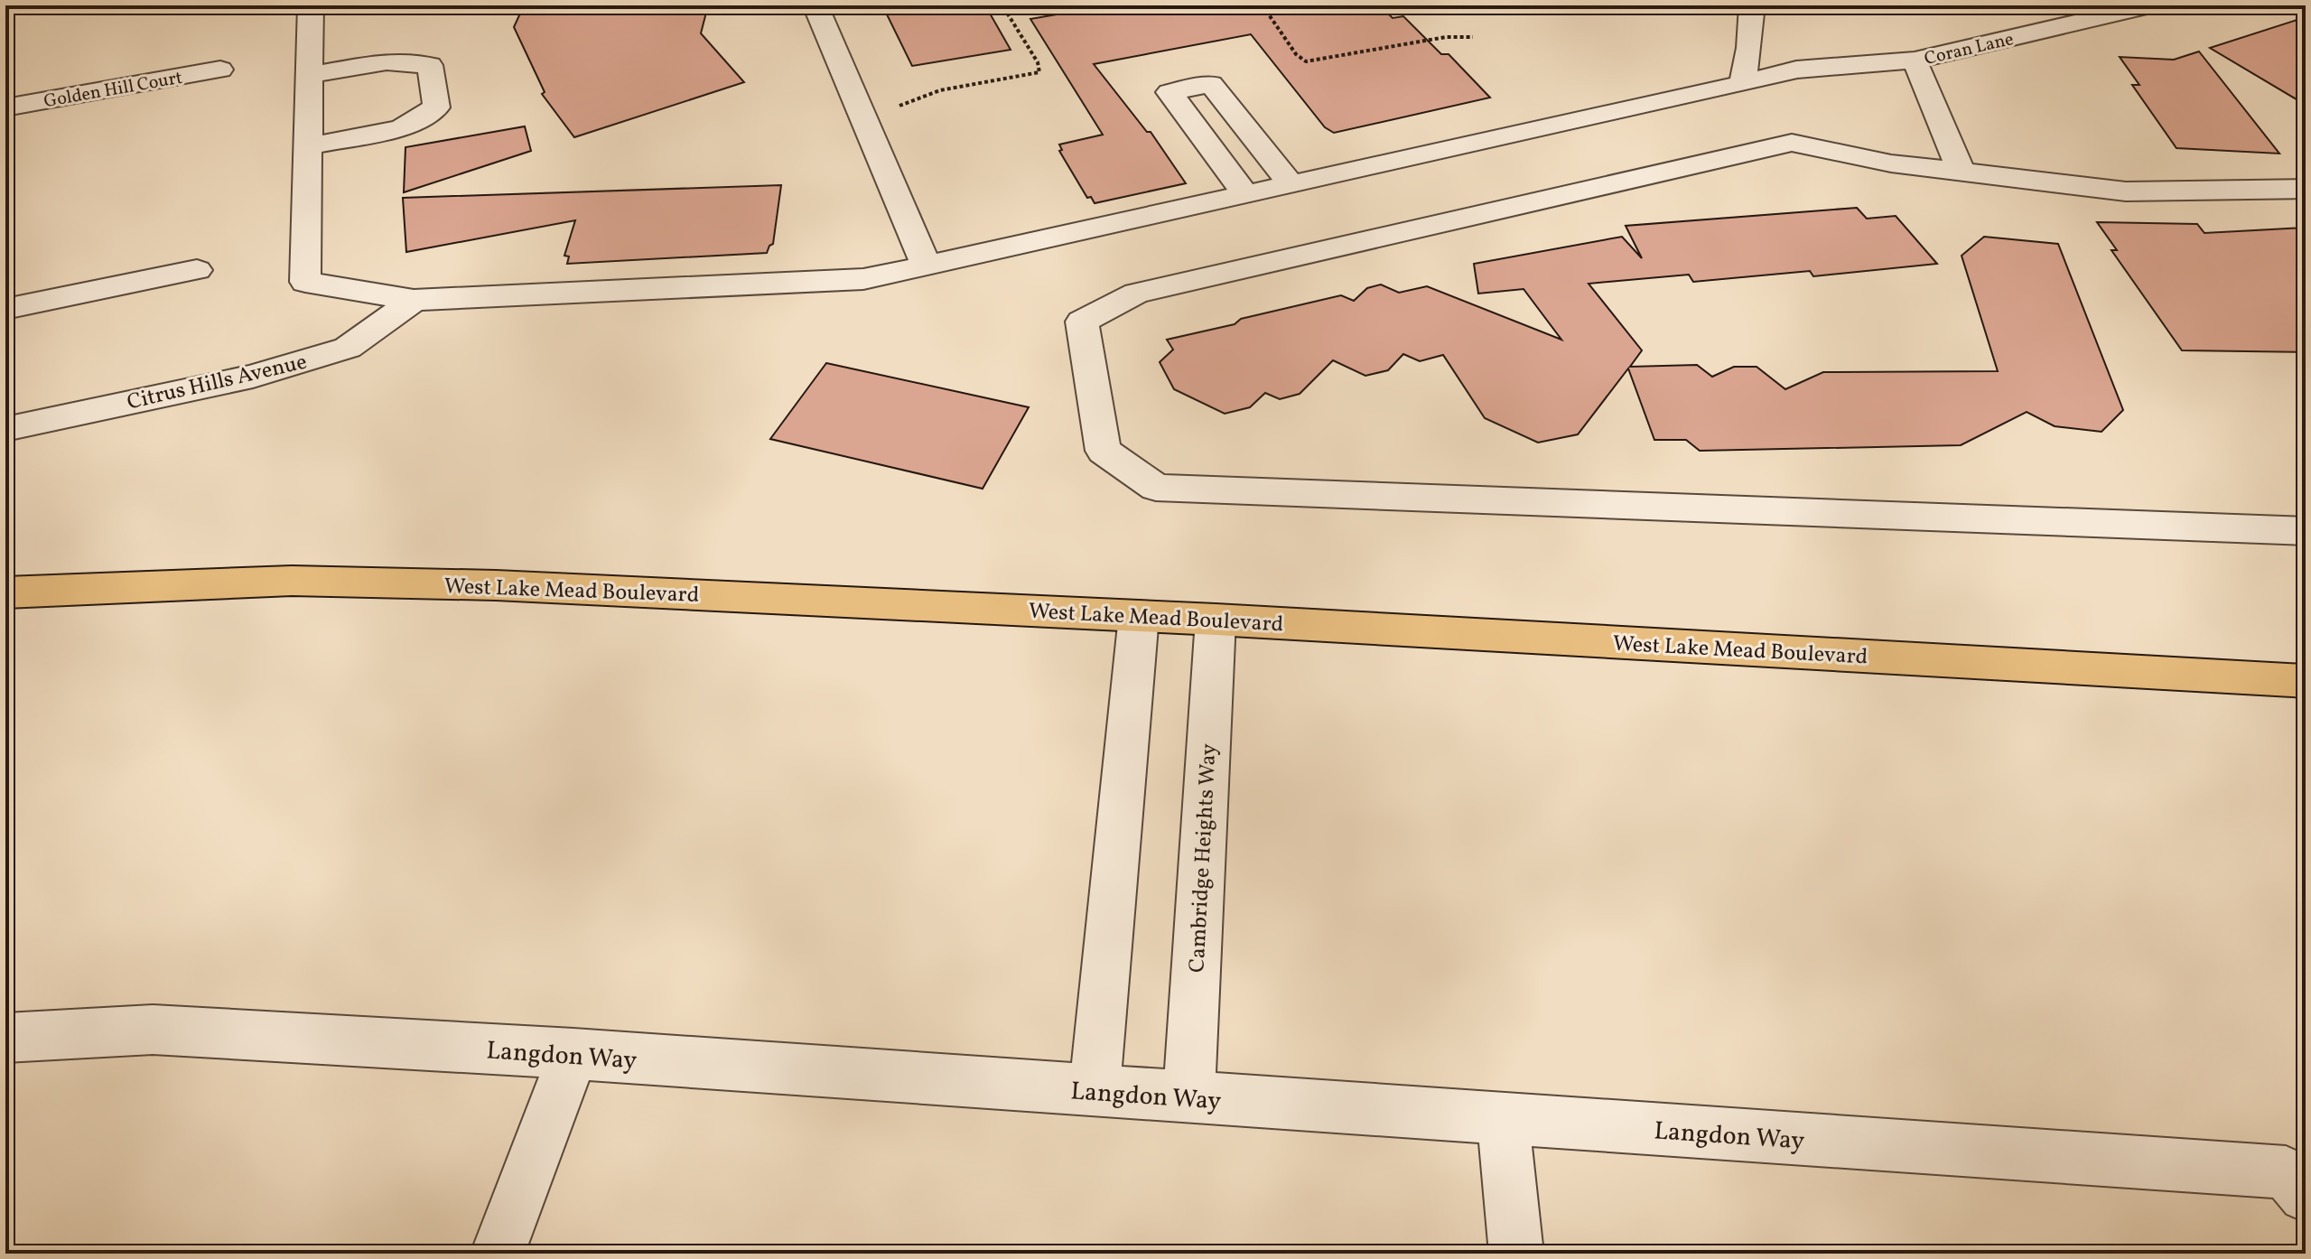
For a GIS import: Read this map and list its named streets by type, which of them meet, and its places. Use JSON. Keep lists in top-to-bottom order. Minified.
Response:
{"streets":{"main road":["West Lake Mead Boulevard"],"street":["Coran Lane","Golden Hill Court","Citrus Hills Avenue","Cambridge Heights Way","Langdon Way"]},"crossings":[["Coran Lane","Citrus Hills Avenue"],["West Lake Mead Boulevard","Cambridge Heights Way"],["Cambridge Heights Way","Langdon Way"]]}
